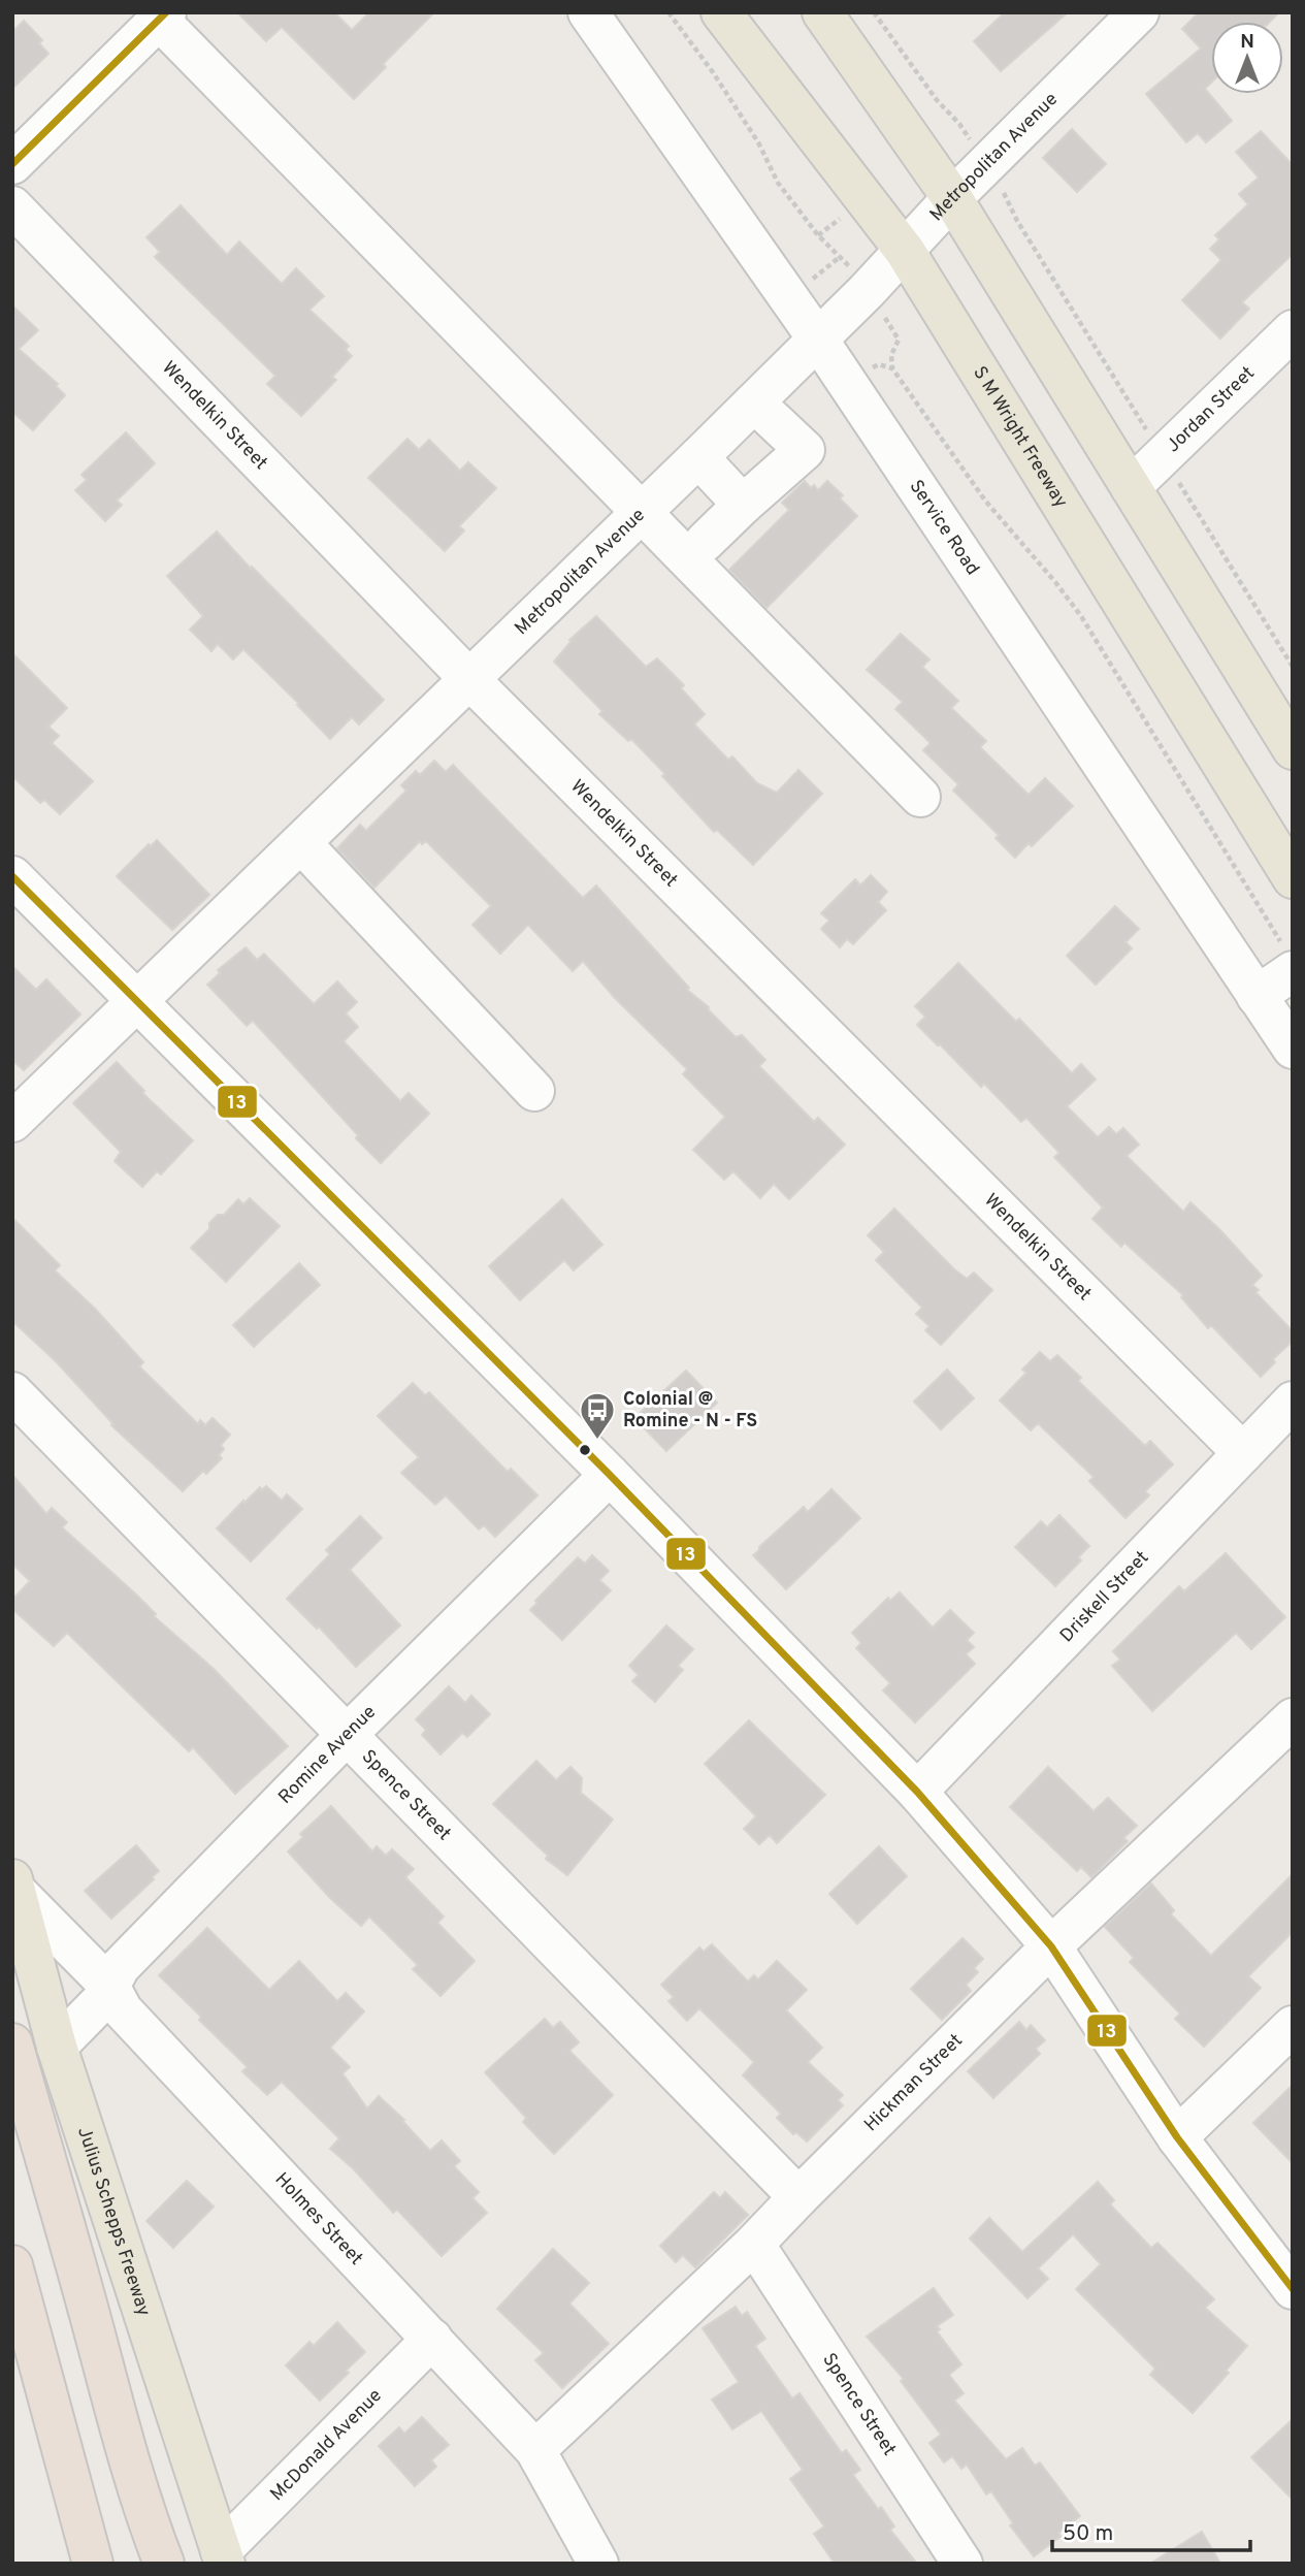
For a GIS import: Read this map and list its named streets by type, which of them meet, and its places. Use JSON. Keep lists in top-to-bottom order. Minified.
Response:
{"streets":{"main road":["S M Wright Freeway","Julius Schepps Freeway"],"street":["Metropolitan Avenue","Jordan Street","Wendelkin Street","Service Road","Driskell Street","Romine Avenue","Spence Street","Hickman Street","Holmes Street","McDonald Avenue"]},"crossings":[["Metropolitan Avenue","Wendelkin Street"],["Metropolitan Avenue","S M Wright Freeway"],["Metropolitan Avenue","Service Road"],["Wendelkin Street","Driskell Street"],["Romine Avenue","Spence Street"],["Romine Avenue","Holmes Street"],["Romine Avenue","Julius Schepps Freeway"],["Spence Street","Hickman Street"],["Hickman Street","Holmes Street"],["Holmes Street","Julius Schepps Freeway"],["Holmes Street","McDonald Avenue"],["Julius Schepps Freeway","McDonald Avenue"]],"places":{"bus stop":["Colonial @ Romine - N - FS"]},"lines":["transit line 13"],"scale_bar":"50 m","north":"top"}
